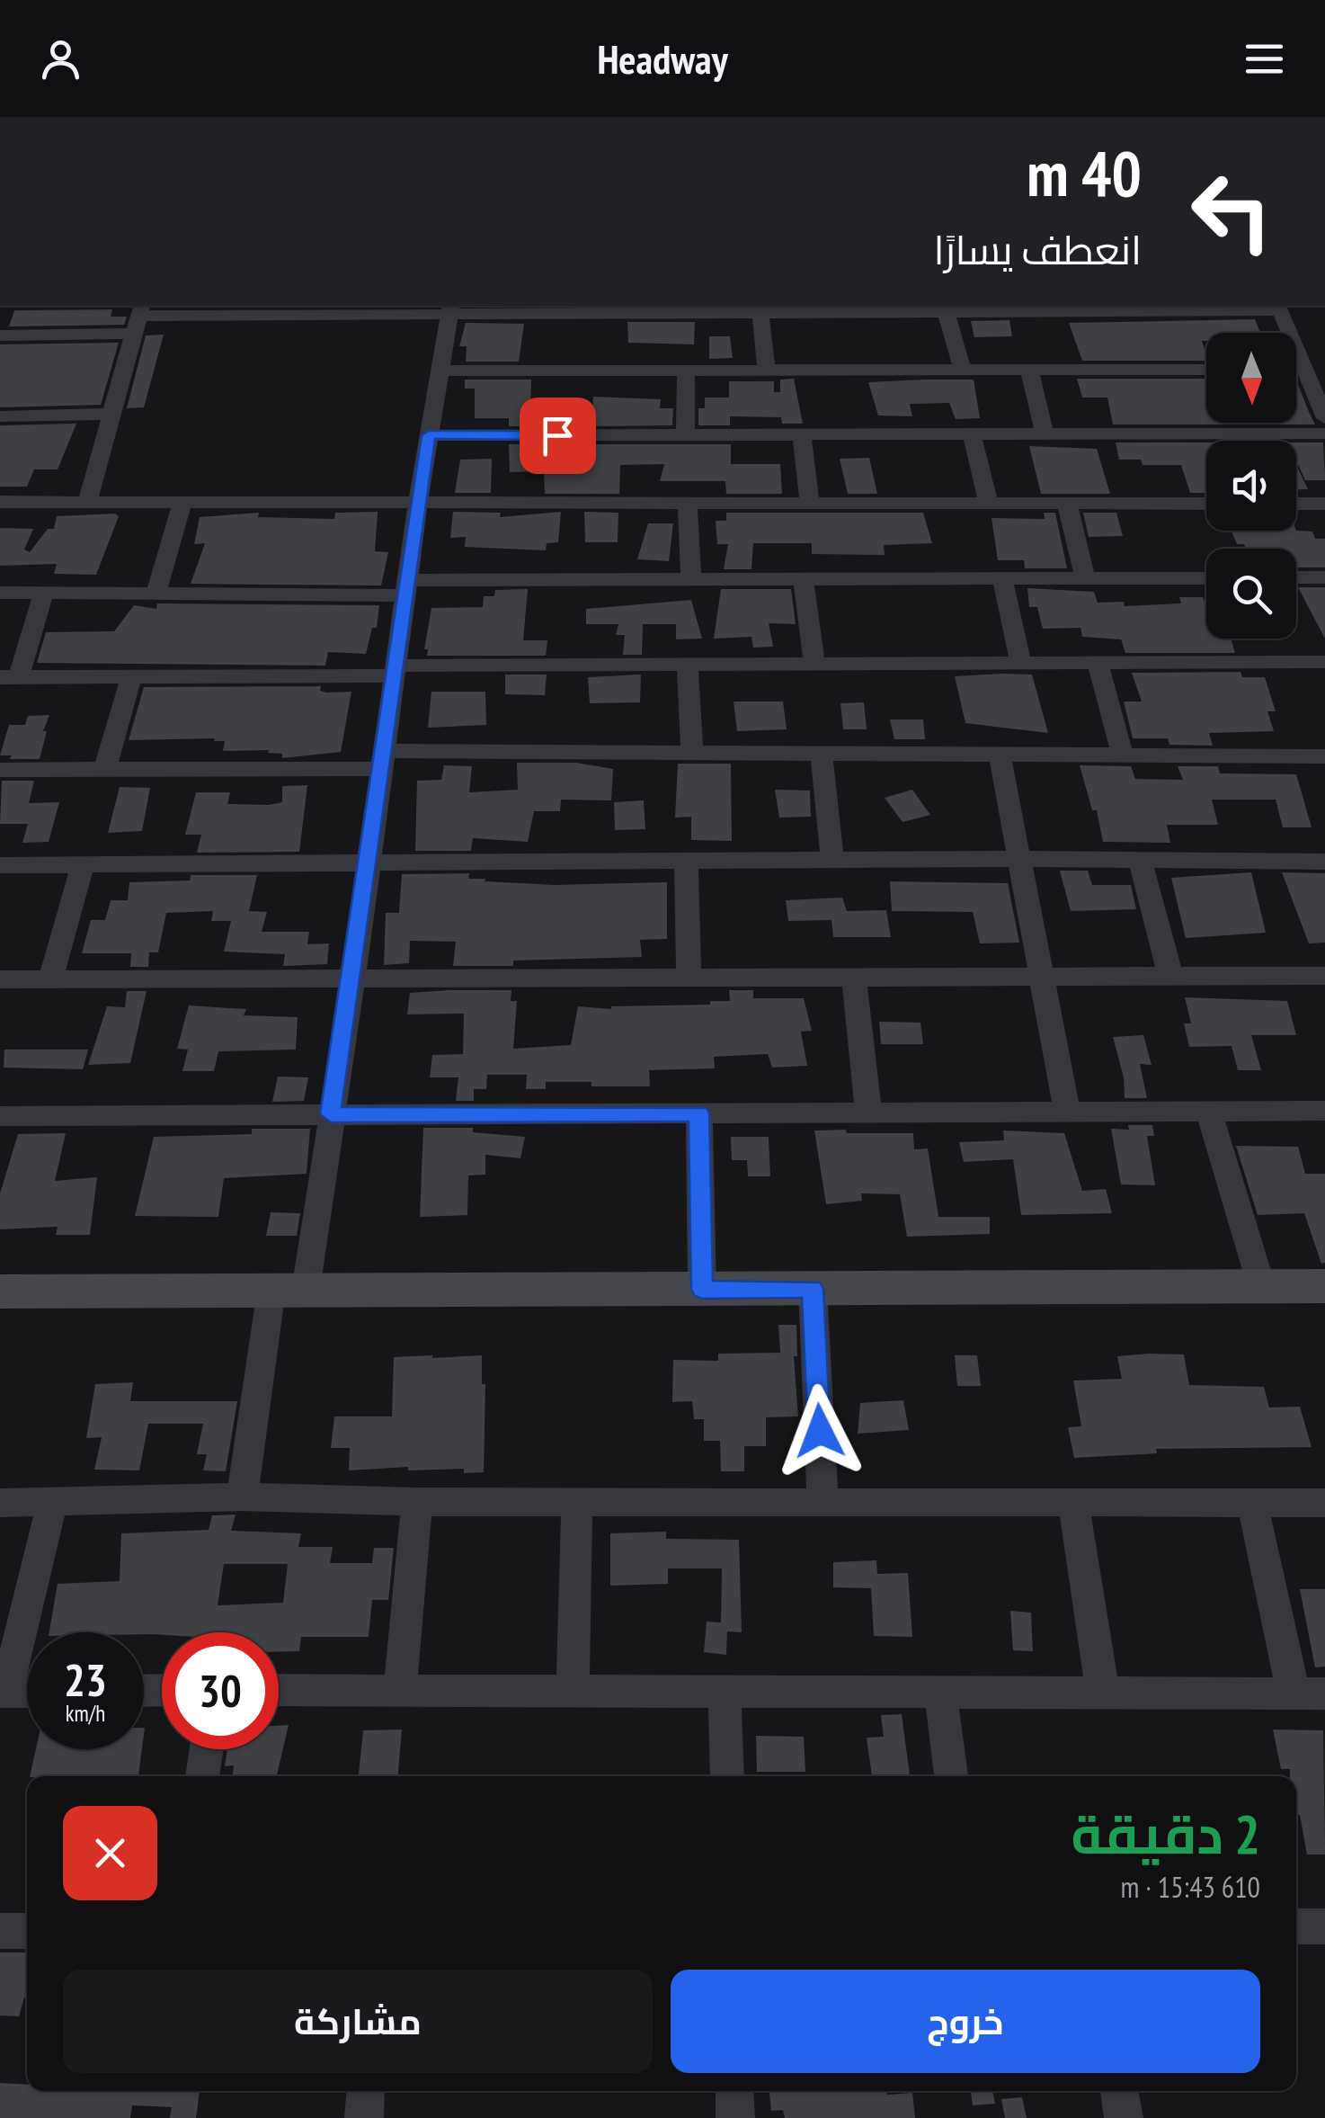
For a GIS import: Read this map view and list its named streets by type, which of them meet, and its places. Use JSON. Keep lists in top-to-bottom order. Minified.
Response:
{"north":"bottom","page":{"header":"Headway","turn":["40 m","انعطف يسارًا"],"speed":"23 km/h","limit":"30","heading":["2 دقيقة","610 m · 15:43"],"buttons":["خروج","مشاركة"]}}
